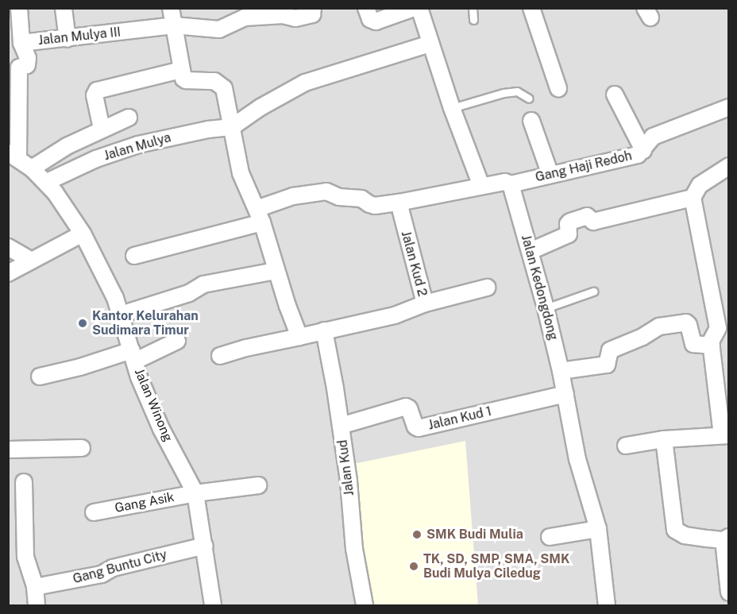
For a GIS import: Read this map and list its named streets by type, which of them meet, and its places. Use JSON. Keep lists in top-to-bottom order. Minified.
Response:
{"streets":{"street":["Jalan Mulya III","Jalan Mulya","Gang Haji Redoh","Jalan Kud 2","Jalan Kedongdong","Jalan Winong","Jalan Kud 1","Jalan Kud","Gang Asik","Gang Buntu City"]},"crossings":[["Jalan Mulya III","Jalan Winong"],["Jalan Mulya","Jalan Winong"],["Gang Haji Redoh","Jalan Kedongdong"],["Jalan Kud 2","Jalan Kud"],["Jalan Kedongdong","Jalan Kud 1"],["Jalan Winong","Gang Asik"],["Jalan Winong","Gang Buntu City"],["Jalan Kud 1","Jalan Kud"]],"places":["Kantor Kelurahan Sudimara Timur","SMK Budi Mulia","TK, SD, SMP, SMA, SMK Budi Mulya Ciledug"]}
